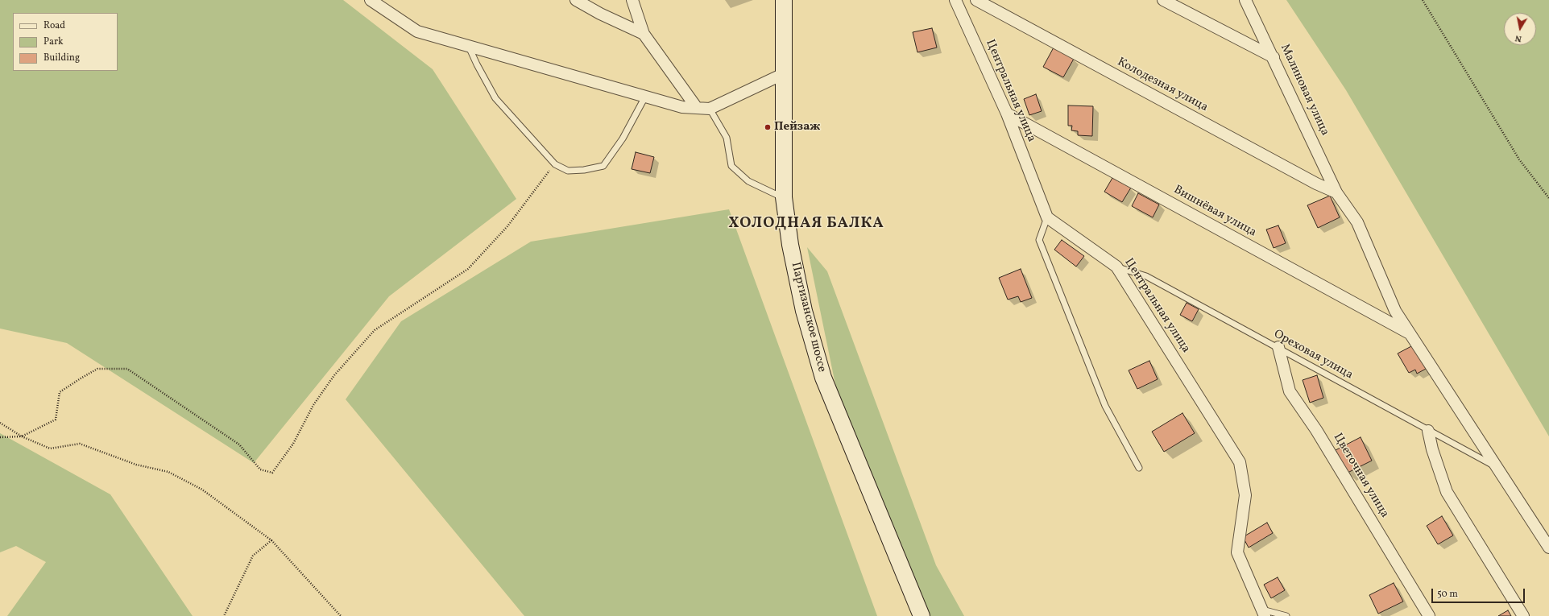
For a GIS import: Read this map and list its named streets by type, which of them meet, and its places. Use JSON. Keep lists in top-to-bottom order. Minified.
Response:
{"streets":{"main road":["Партизанское шоссе"],"street":["Колодезная улица","Малиновая улица","Центральная улица","Вишнёвая улица","Цветочная улица"],"lane":["Ореховая улица"]},"crossings":[["Колодезная улица","Малиновая улица"],["Малиновая улица","Вишнёвая улица"],["Малиновая улица","Ореховая улица"],["Центральная улица","Вишнёвая улица"],["Центральная улица","Ореховая улица"],["Ореховая улица","Цветочная улица"]],"districts":["ХОЛОДНАЯ БАЛКА"],"places":["Пейзаж"],"legend":["Road","Park","Building"],"scale_bar":"50 m","north":"bottom"}
